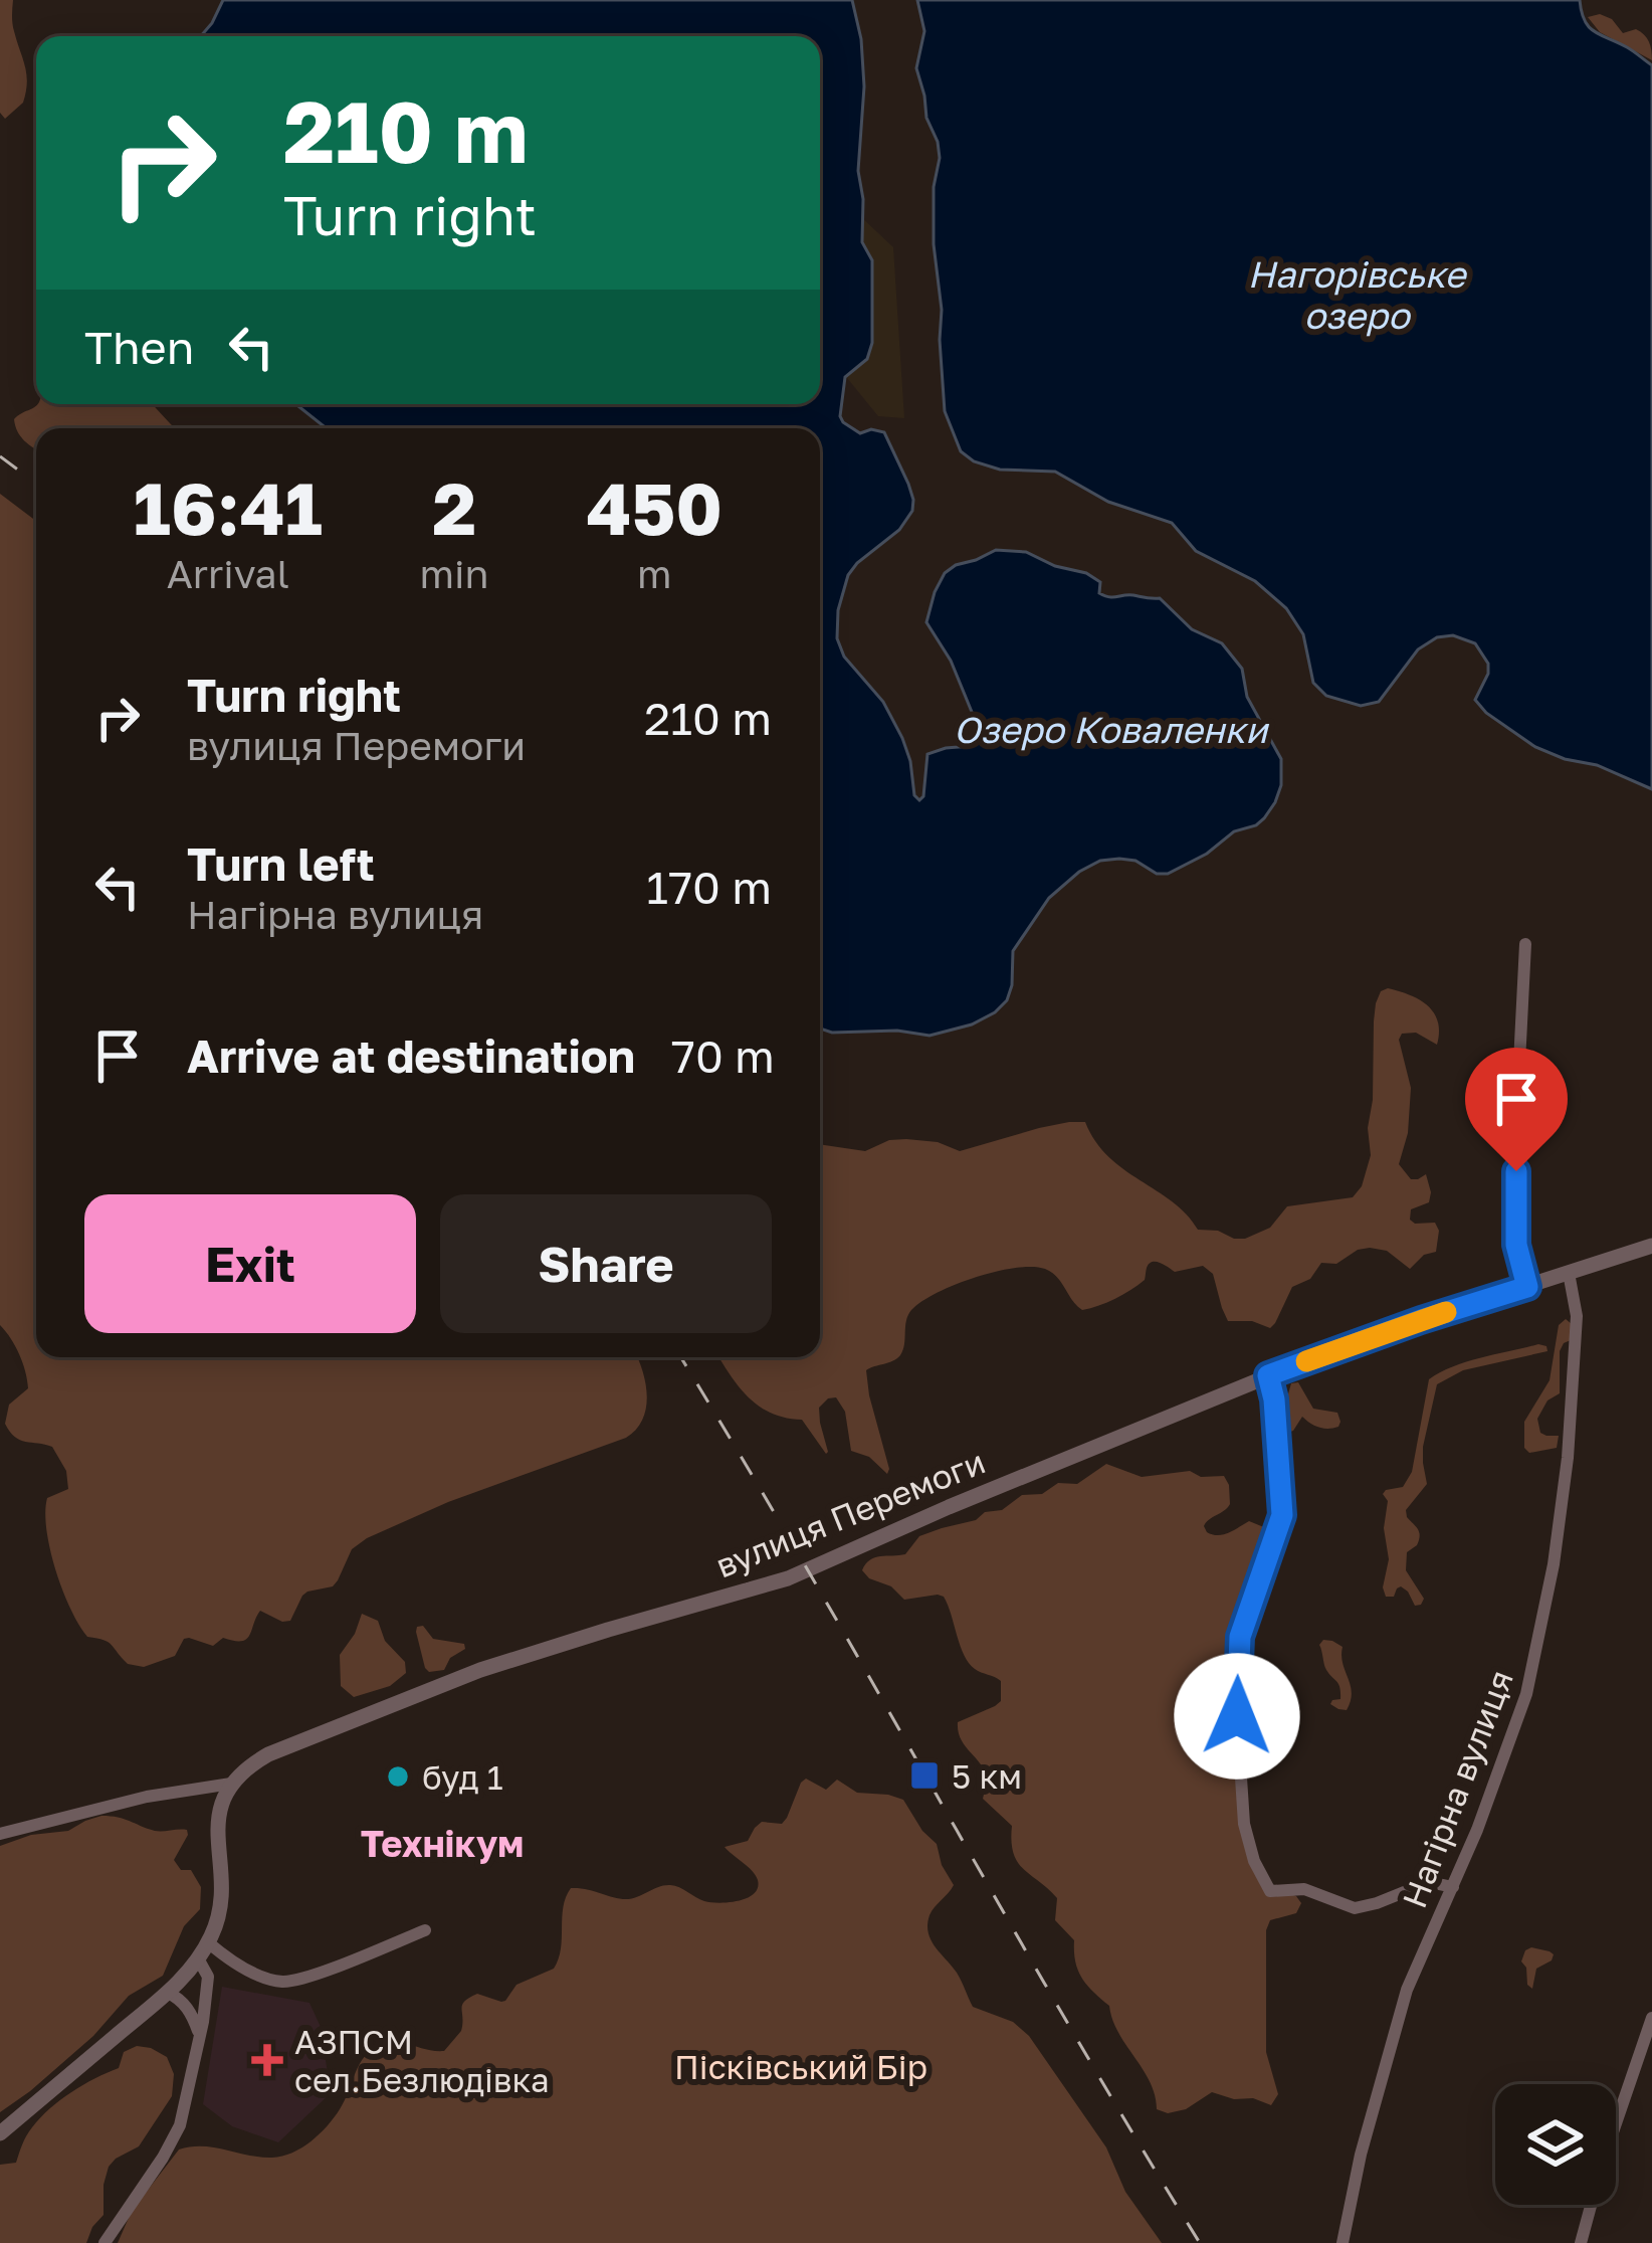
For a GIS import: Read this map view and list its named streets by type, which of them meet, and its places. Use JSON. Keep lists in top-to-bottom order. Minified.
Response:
{"streets":{"street":["вулиця Перемоги","Нагірна вулиця"]},"crossings":[["вулиця Перемоги","Нагірна вулиця"]],"districts":["Технікум"],"water":["Нагорівське озеро","Озеро Коваленки"],"parks":["Пісківський Бір"],"places":{"transit":["5 км"],"other":["буд 1"],"health":["АЗПСМ сел.Безлюдівка"]},"page":{"turn":["210 m","Turn right"],"then":"Then","eta":["16:41","Arrival","2","min","450","m"],"list":[{"name":"Turn right","note":"вулиця Перемоги","value":"210 m"},{"name":"Turn left","note":"Нагірна вулиця","value":"170 m"},{"name":"Arrive at destination","value":"70 m"}],"buttons":["Exit","Share"]}}
